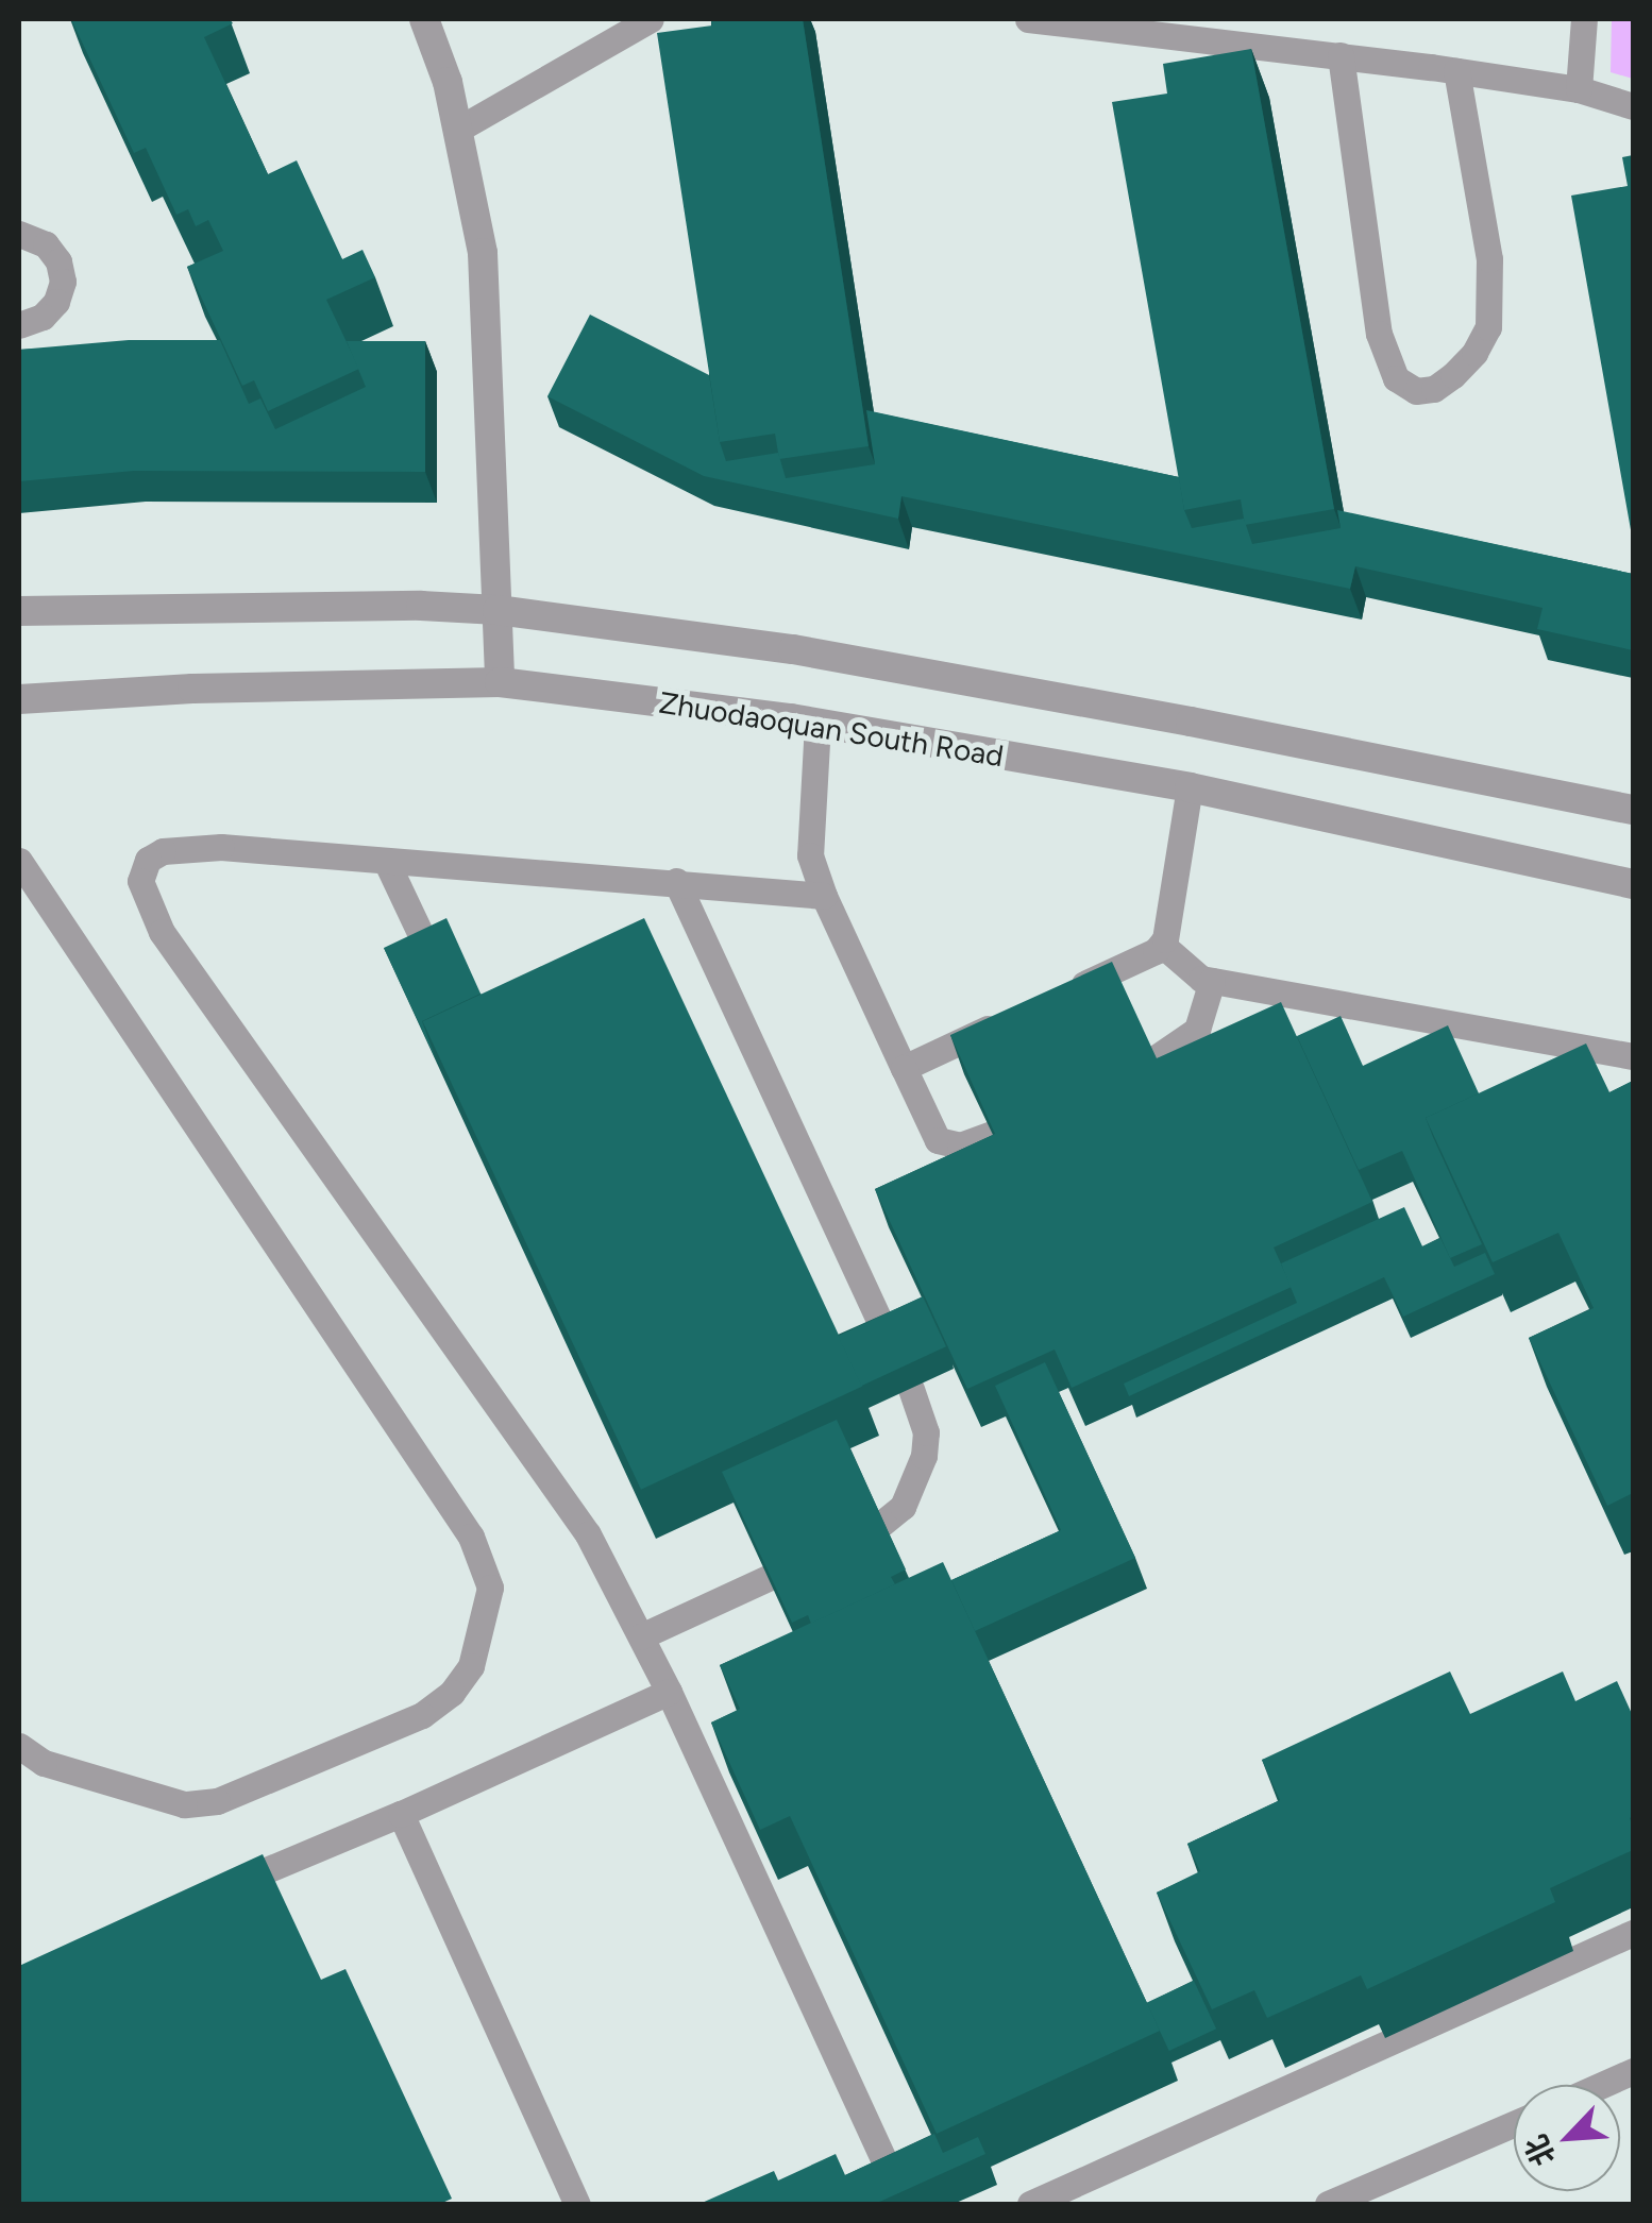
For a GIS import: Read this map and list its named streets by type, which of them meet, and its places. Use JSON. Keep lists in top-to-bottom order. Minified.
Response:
{"streets":{"street":["Zhuodaoquan South Road"]},"north":"bottom left"}
